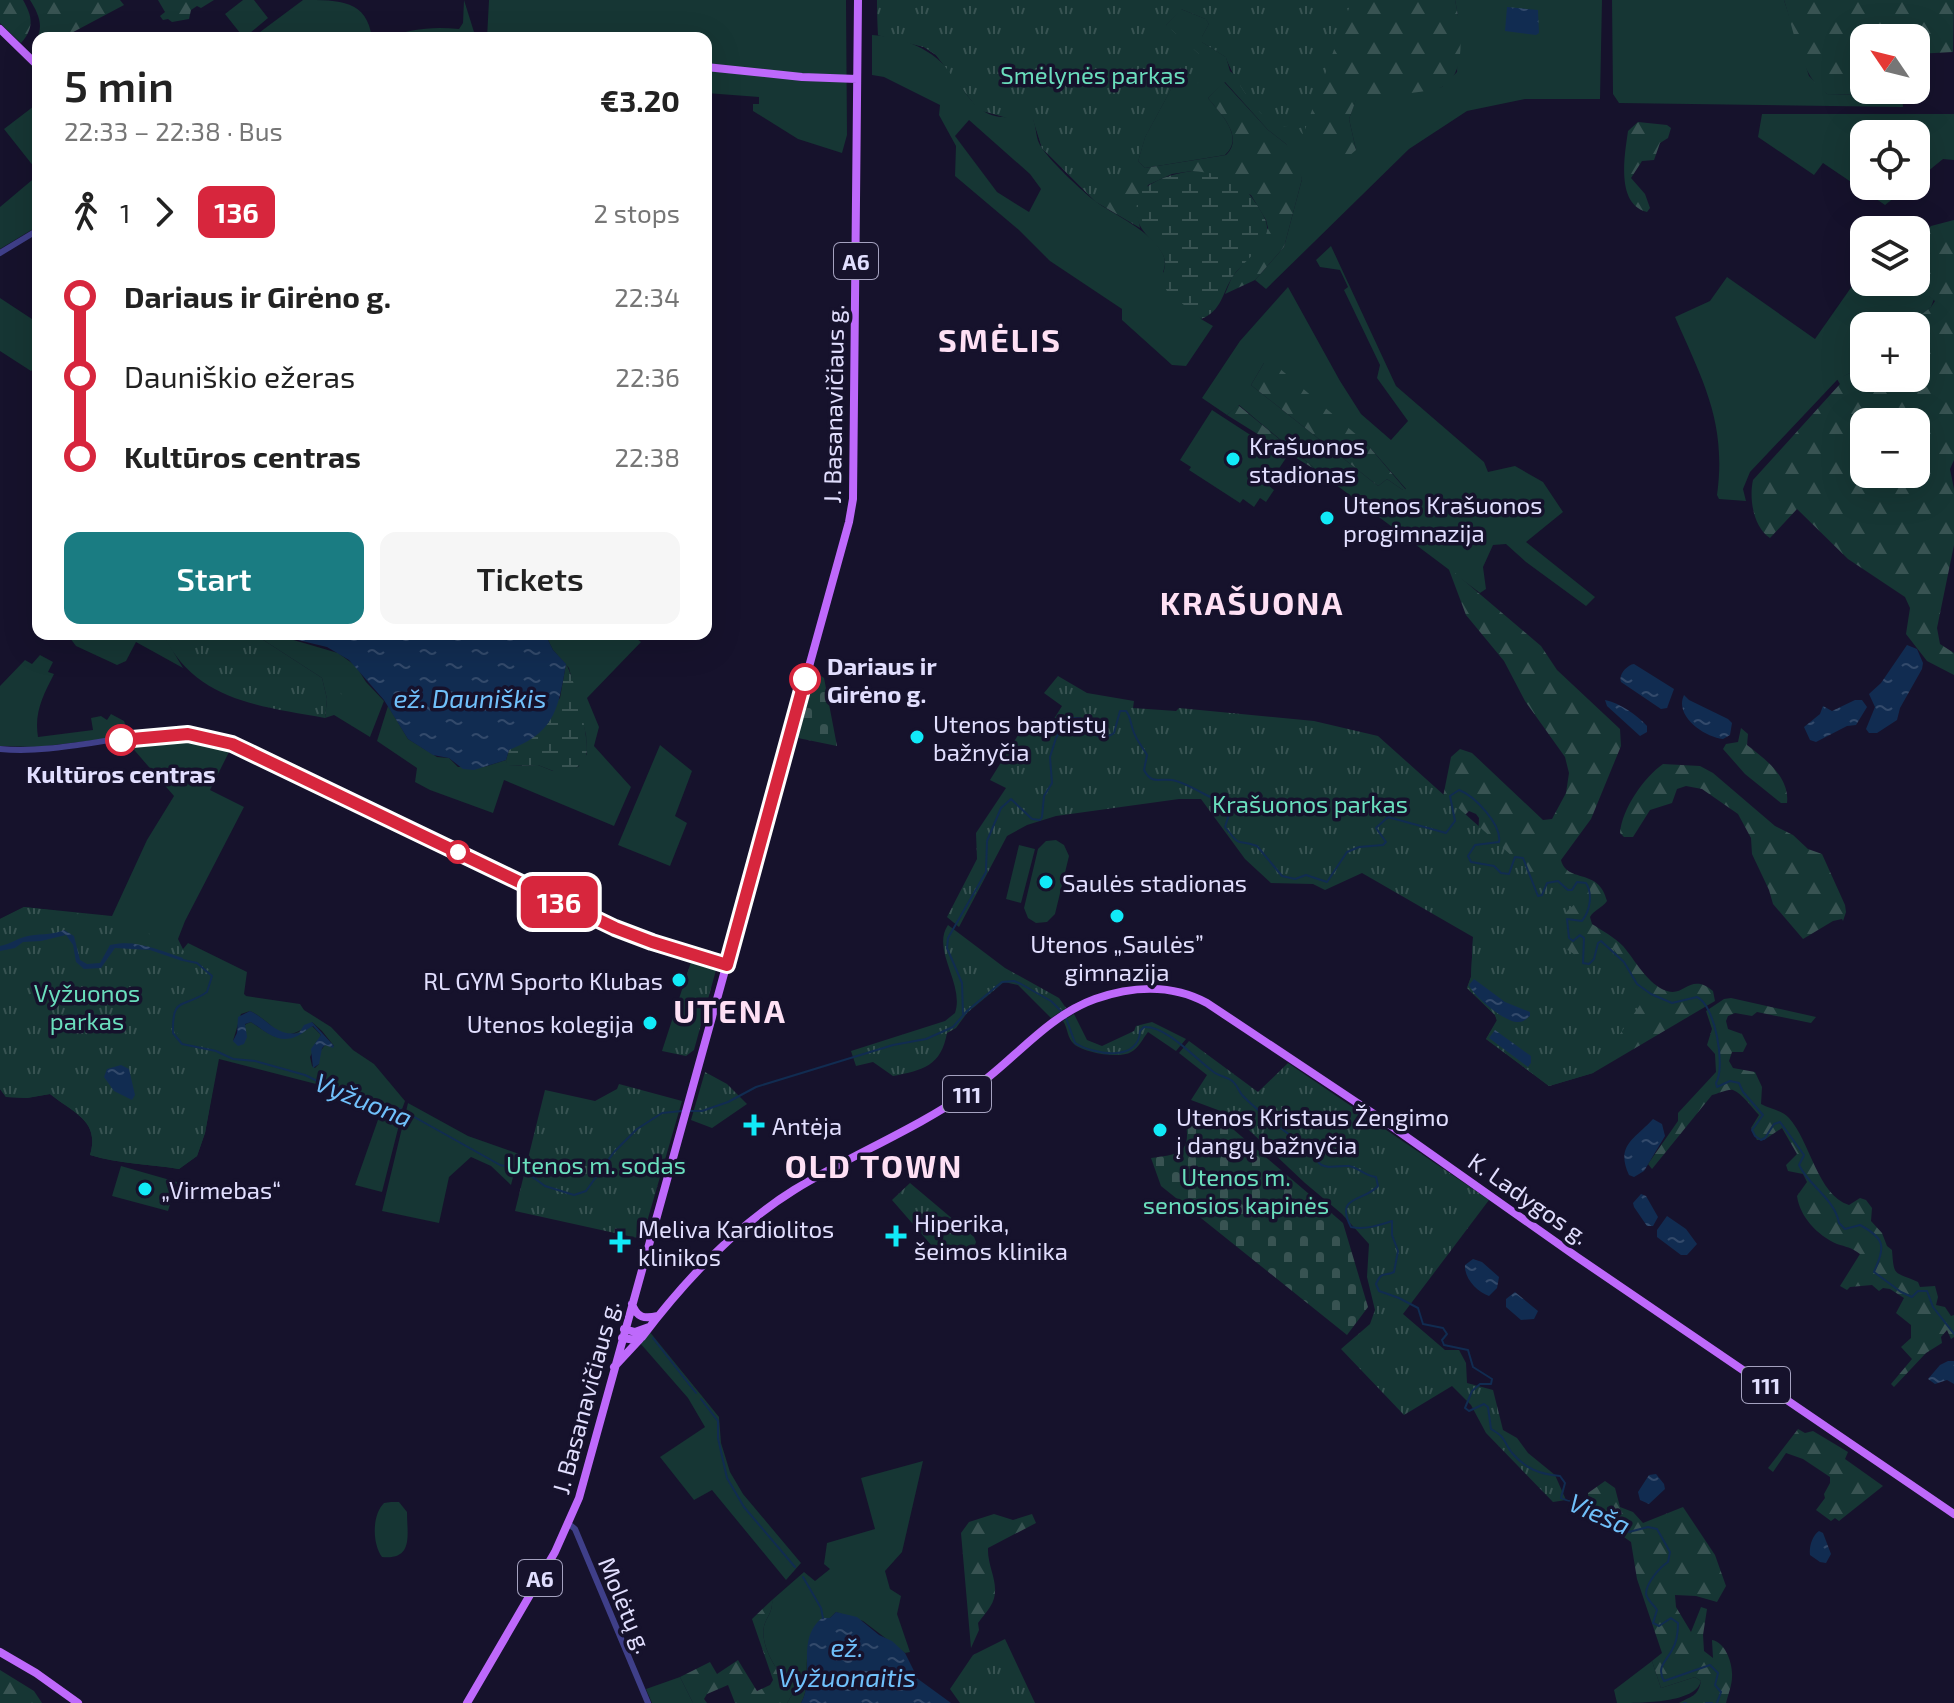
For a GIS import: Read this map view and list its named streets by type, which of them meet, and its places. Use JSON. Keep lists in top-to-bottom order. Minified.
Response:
{"streets":{"main road":["A6","J. Basanavičiaus g.","111","K. Ladygos g."],"street":["Molėtų g."]},"crossings":[["J. Basanavičiaus g.","Molėtų g."],["111","K. Ladygos g."]],"districts":["SMĖLIS","KRAŠUONA","UTENA","OLD TOWN"],"water":["ež. Dauniškis","Vyžuona","Vieša","ež. Vyžuonaitis"],"parks":["Smėlynės parkas","Krašuonos parkas","Vyžuonos parkas","Utenos m. sodas","Utenos m. senosios kapinės"],"places":{"other":["Krašuonos stadionas","Utenos Krašuonos progimnazija","Dariaus ir Girėno g.","Utenos baptistų bažnyčia","Kultūros centras","Saulės stadionas","Utenos „Saulės” gimnazija","RL GYM Sporto Klubas","Utenos kolegija","Utenos Kristaus Žengimo į dangų bažnyčia","„Virmebas“"],"health":["Antėja","Hiperika, šeimos klinika","Meliva Kardiolitos klinikos"]},"lines":["bus line 136"],"north":"top left","page":{"on_map":"136","map_buttons":["+","−"],"heading":["5 min","22:33 – 22:38 · Bus","€3.20"],"legs":["1","136","2 stops"],"list":[{"name":"Dariaus ir Girėno g.","value":"22:34"},{"name":"Dauniškio ežeras","value":"22:36"},{"name":"Kultūros centras","value":"22:38"}],"buttons":["Start","Tickets"]}}
